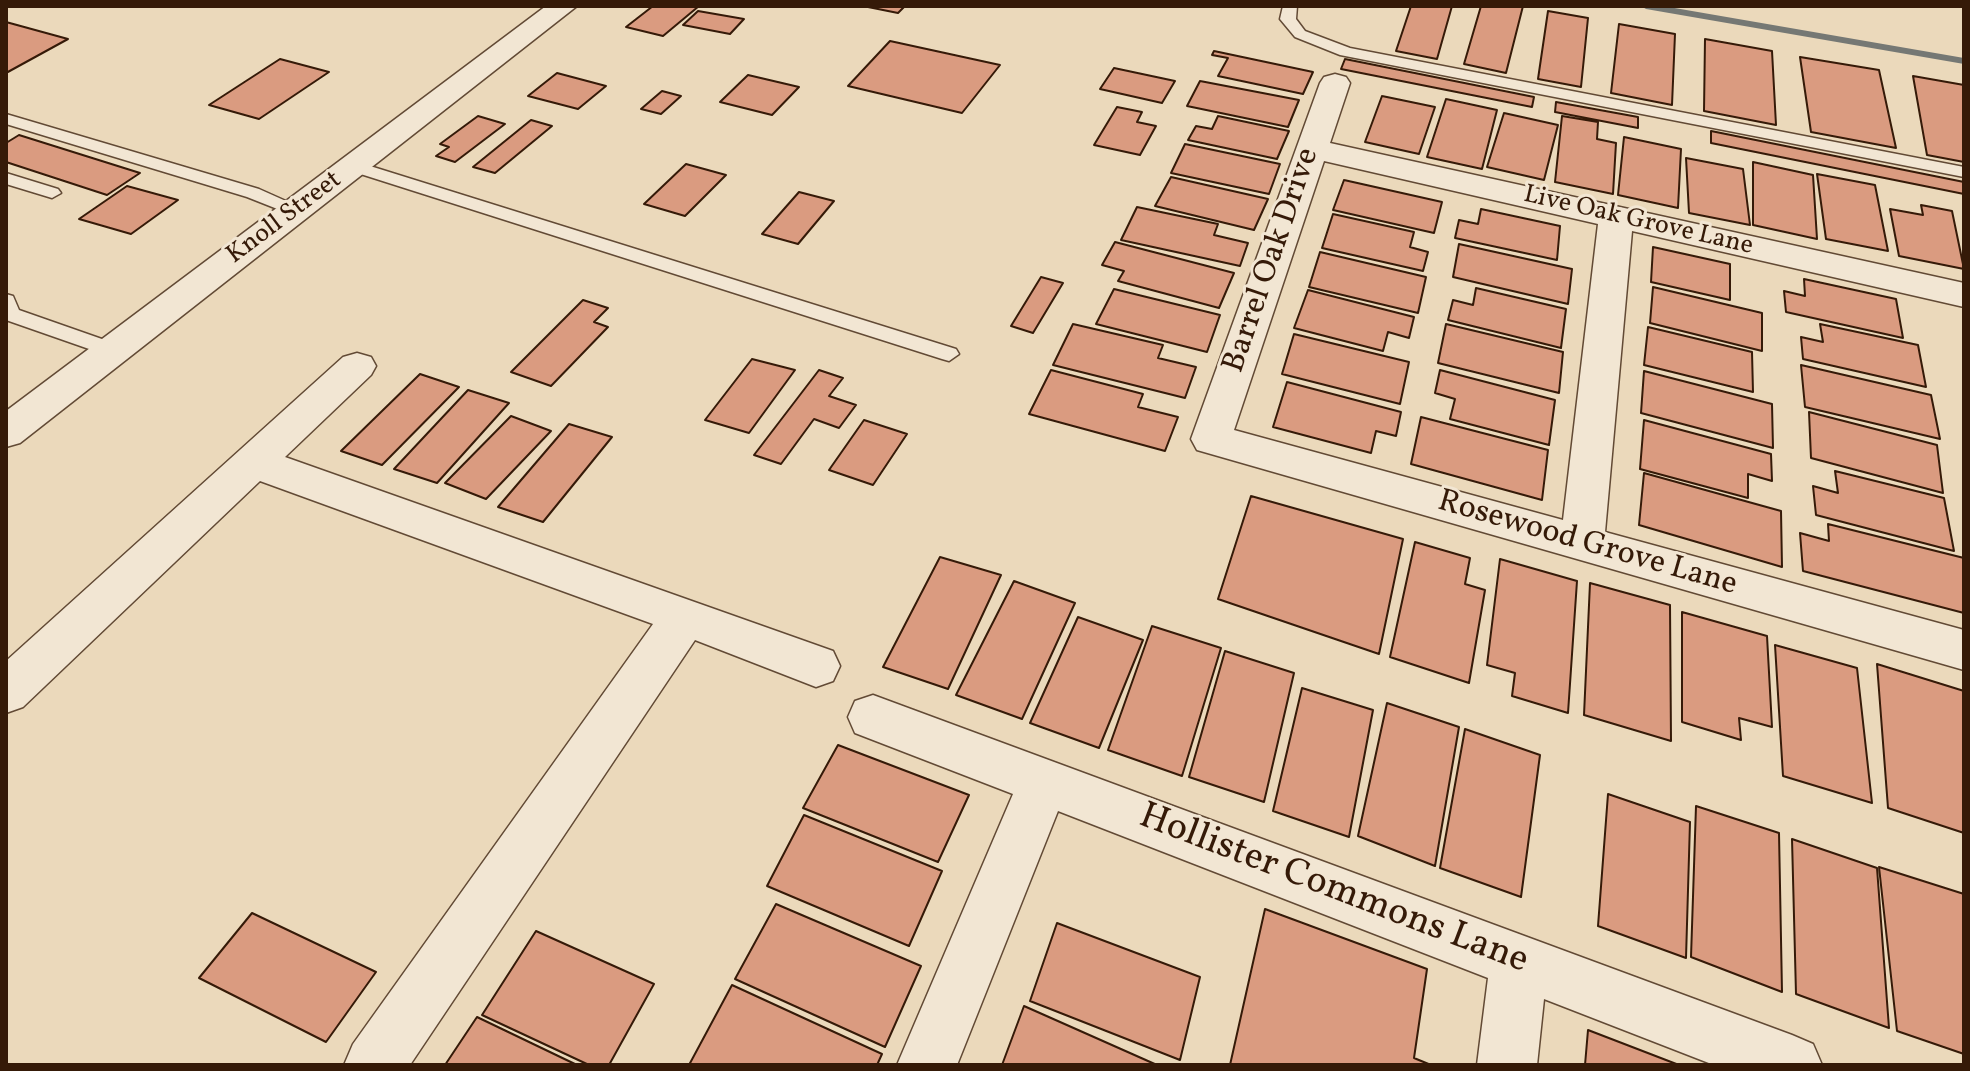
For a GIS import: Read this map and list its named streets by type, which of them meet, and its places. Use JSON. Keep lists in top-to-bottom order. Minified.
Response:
{"streets":{"street":["Knoll Street","Live Oak Grove Lane","Barrel Oak Drive","Rosewood Grove Lane","Hollister Commons Lane"]},"crossings":[["Live Oak Grove Lane","Barrel Oak Drive"],["Barrel Oak Drive","Rosewood Grove Lane"]]}
